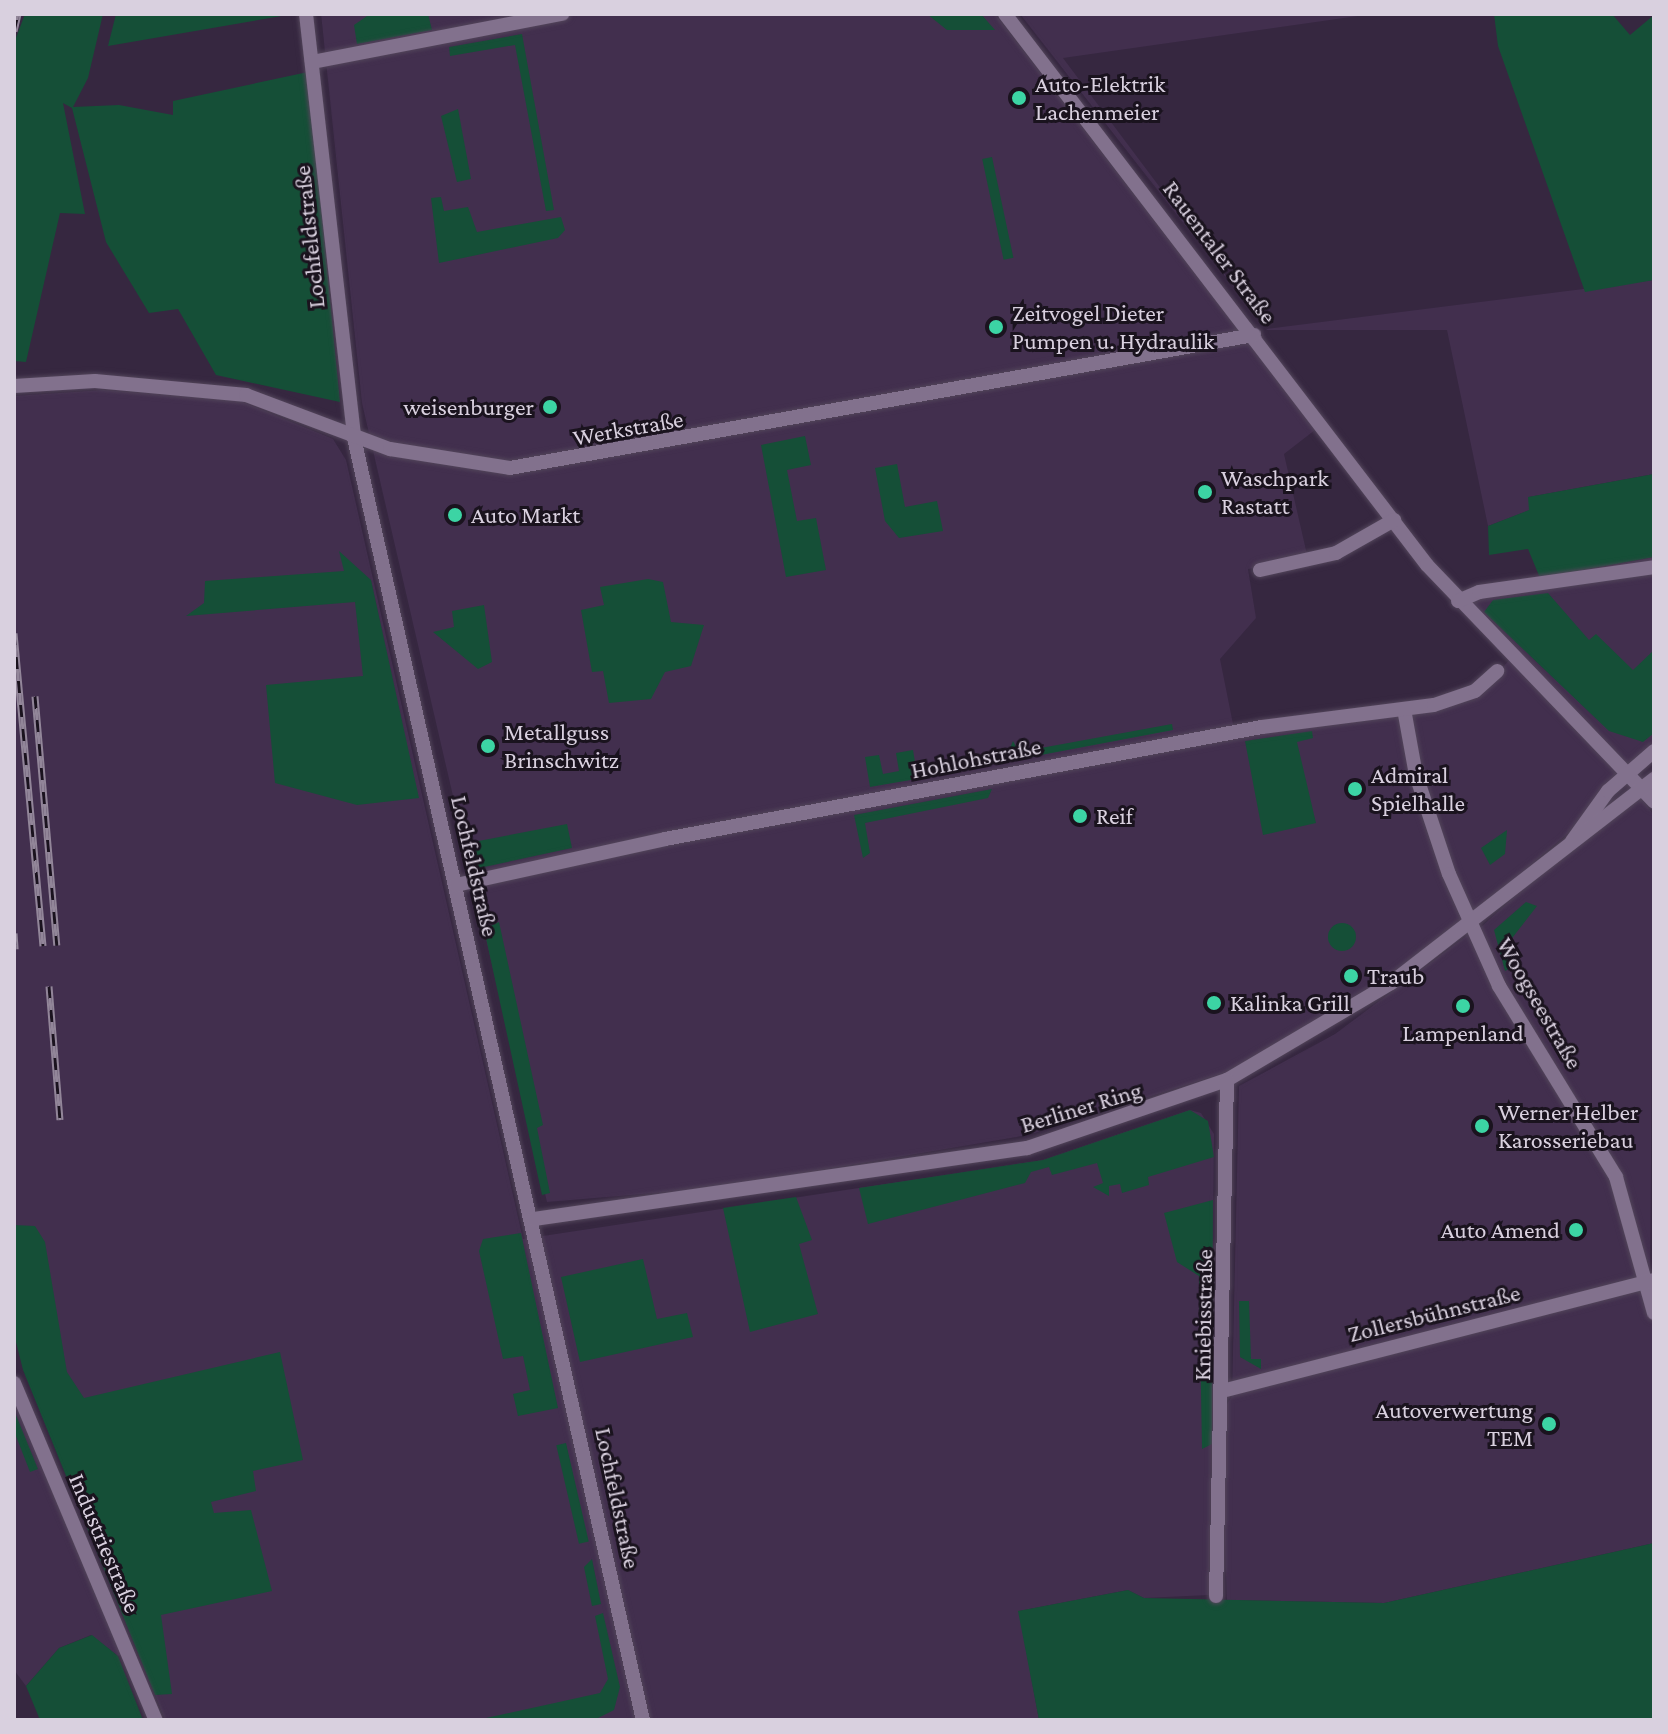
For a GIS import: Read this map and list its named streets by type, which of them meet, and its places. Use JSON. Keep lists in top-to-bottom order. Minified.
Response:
{"streets":{"street":["Lochfeldstraße","Rauentaler Straße","Werkstraße","Hohlohstraße","Woogseestraße","Berliner Ring","Zollersbühnstraße","Kniebisstraße","Industriestraße"]},"crossings":[["Lochfeldstraße","Werkstraße"],["Lochfeldstraße","Hohlohstraße"],["Lochfeldstraße","Berliner Ring"],["Rauentaler Straße","Werkstraße"],["Rauentaler Straße","Berliner Ring"],["Hohlohstraße","Woogseestraße"],["Woogseestraße","Berliner Ring"],["Woogseestraße","Zollersbühnstraße"],["Berliner Ring","Kniebisstraße"],["Zollersbühnstraße","Kniebisstraße"]],"places":["Auto-Elektrik Lachenmeier","Zeitvogel Dieter Pumpen u. Hydraulik","weisenburger","Waschpark Rastatt","Auto Markt","Metallguss Brinschwitz","Admiral Spielhalle","Reif","Traub","Kalinka Grill","Lampenland","Werner Helber Karosseriebau","Auto Amend","Autoverwertung TEM"]}
